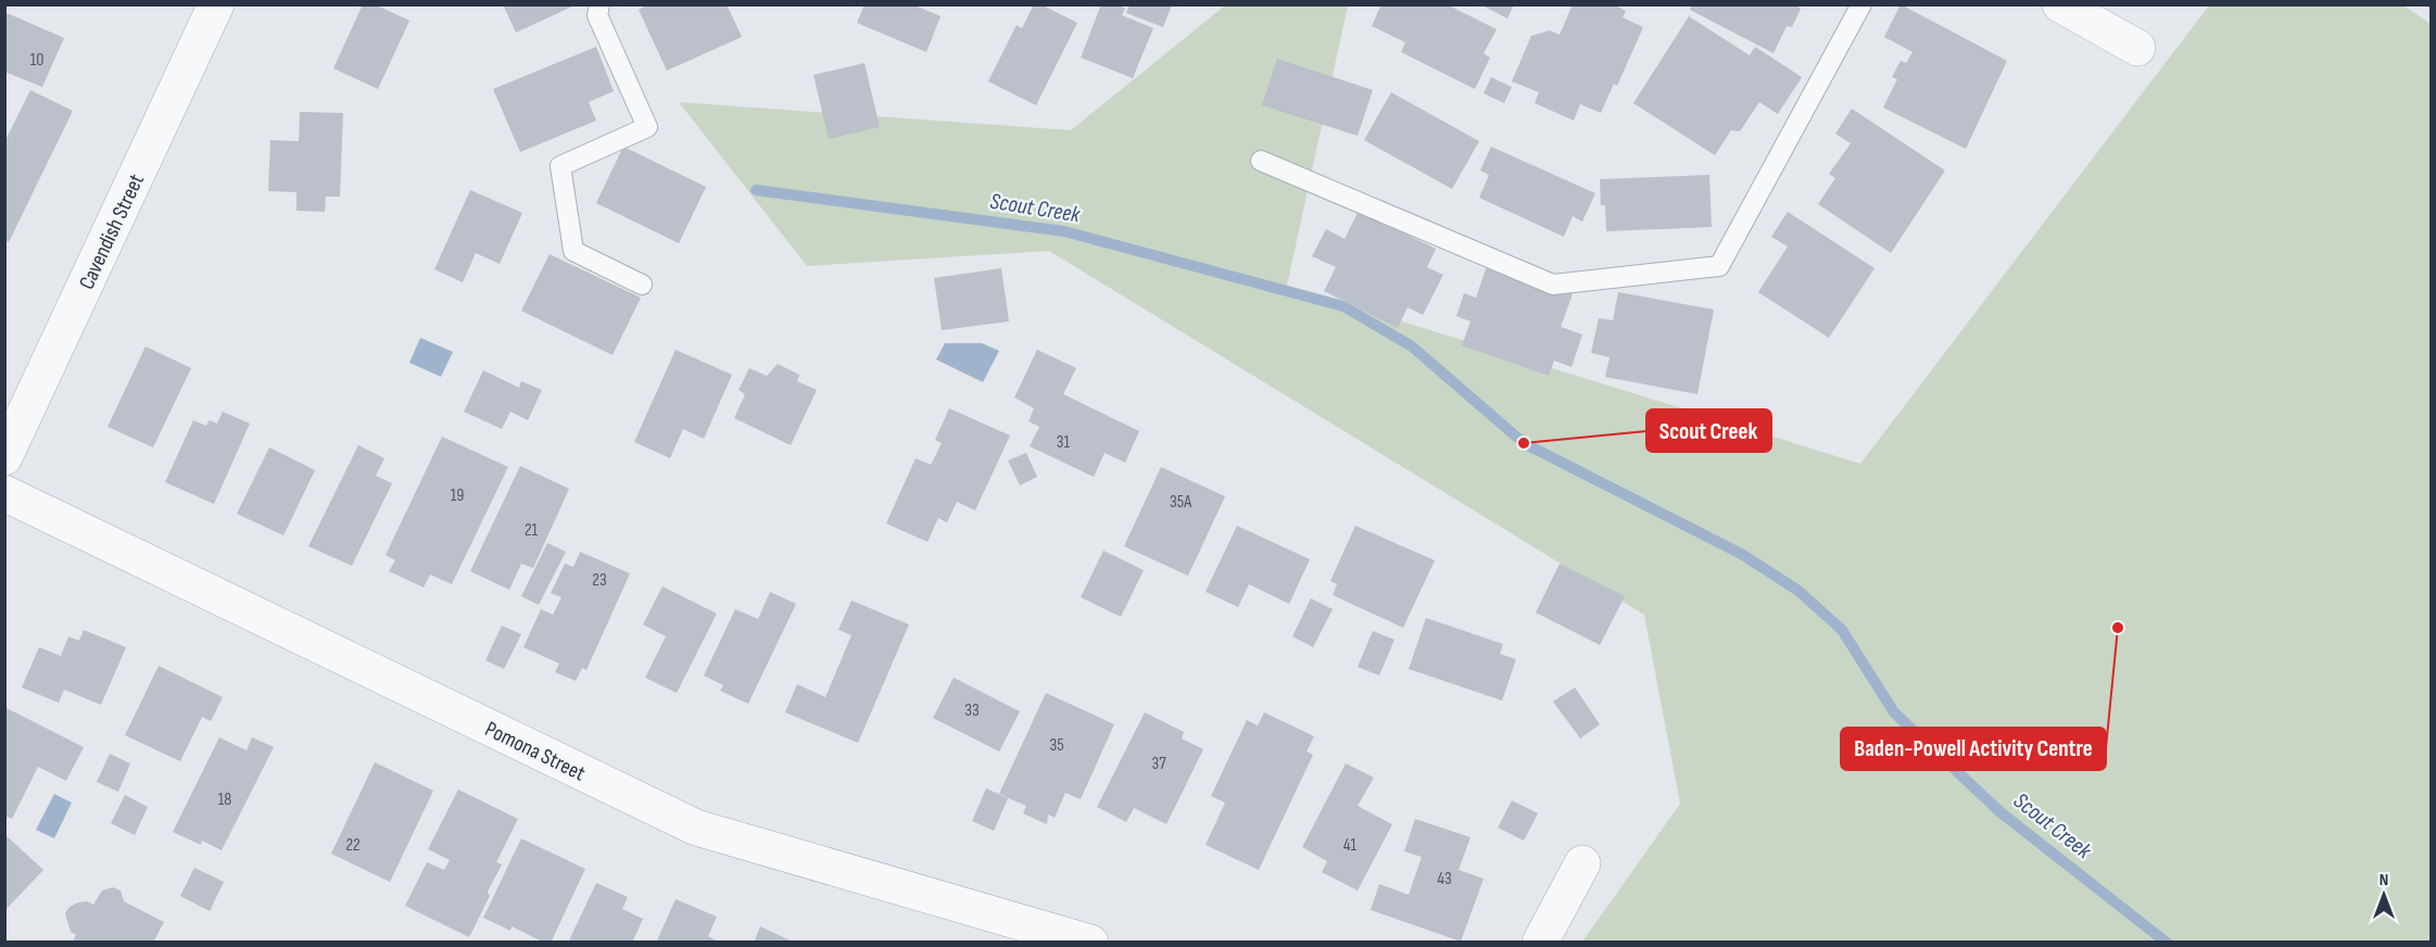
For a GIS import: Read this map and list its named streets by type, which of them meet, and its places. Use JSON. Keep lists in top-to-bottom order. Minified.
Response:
{"streets":{"street":["Cavendish Street","Pomona Street"]},"water":["Scout Creek"],"places":["Scout Creek","Baden-Powell Activity Centre"],"house_numbers":["10","31","19","35A","21","23","33","35","37","18","22","41","43"],"north":"top"}
